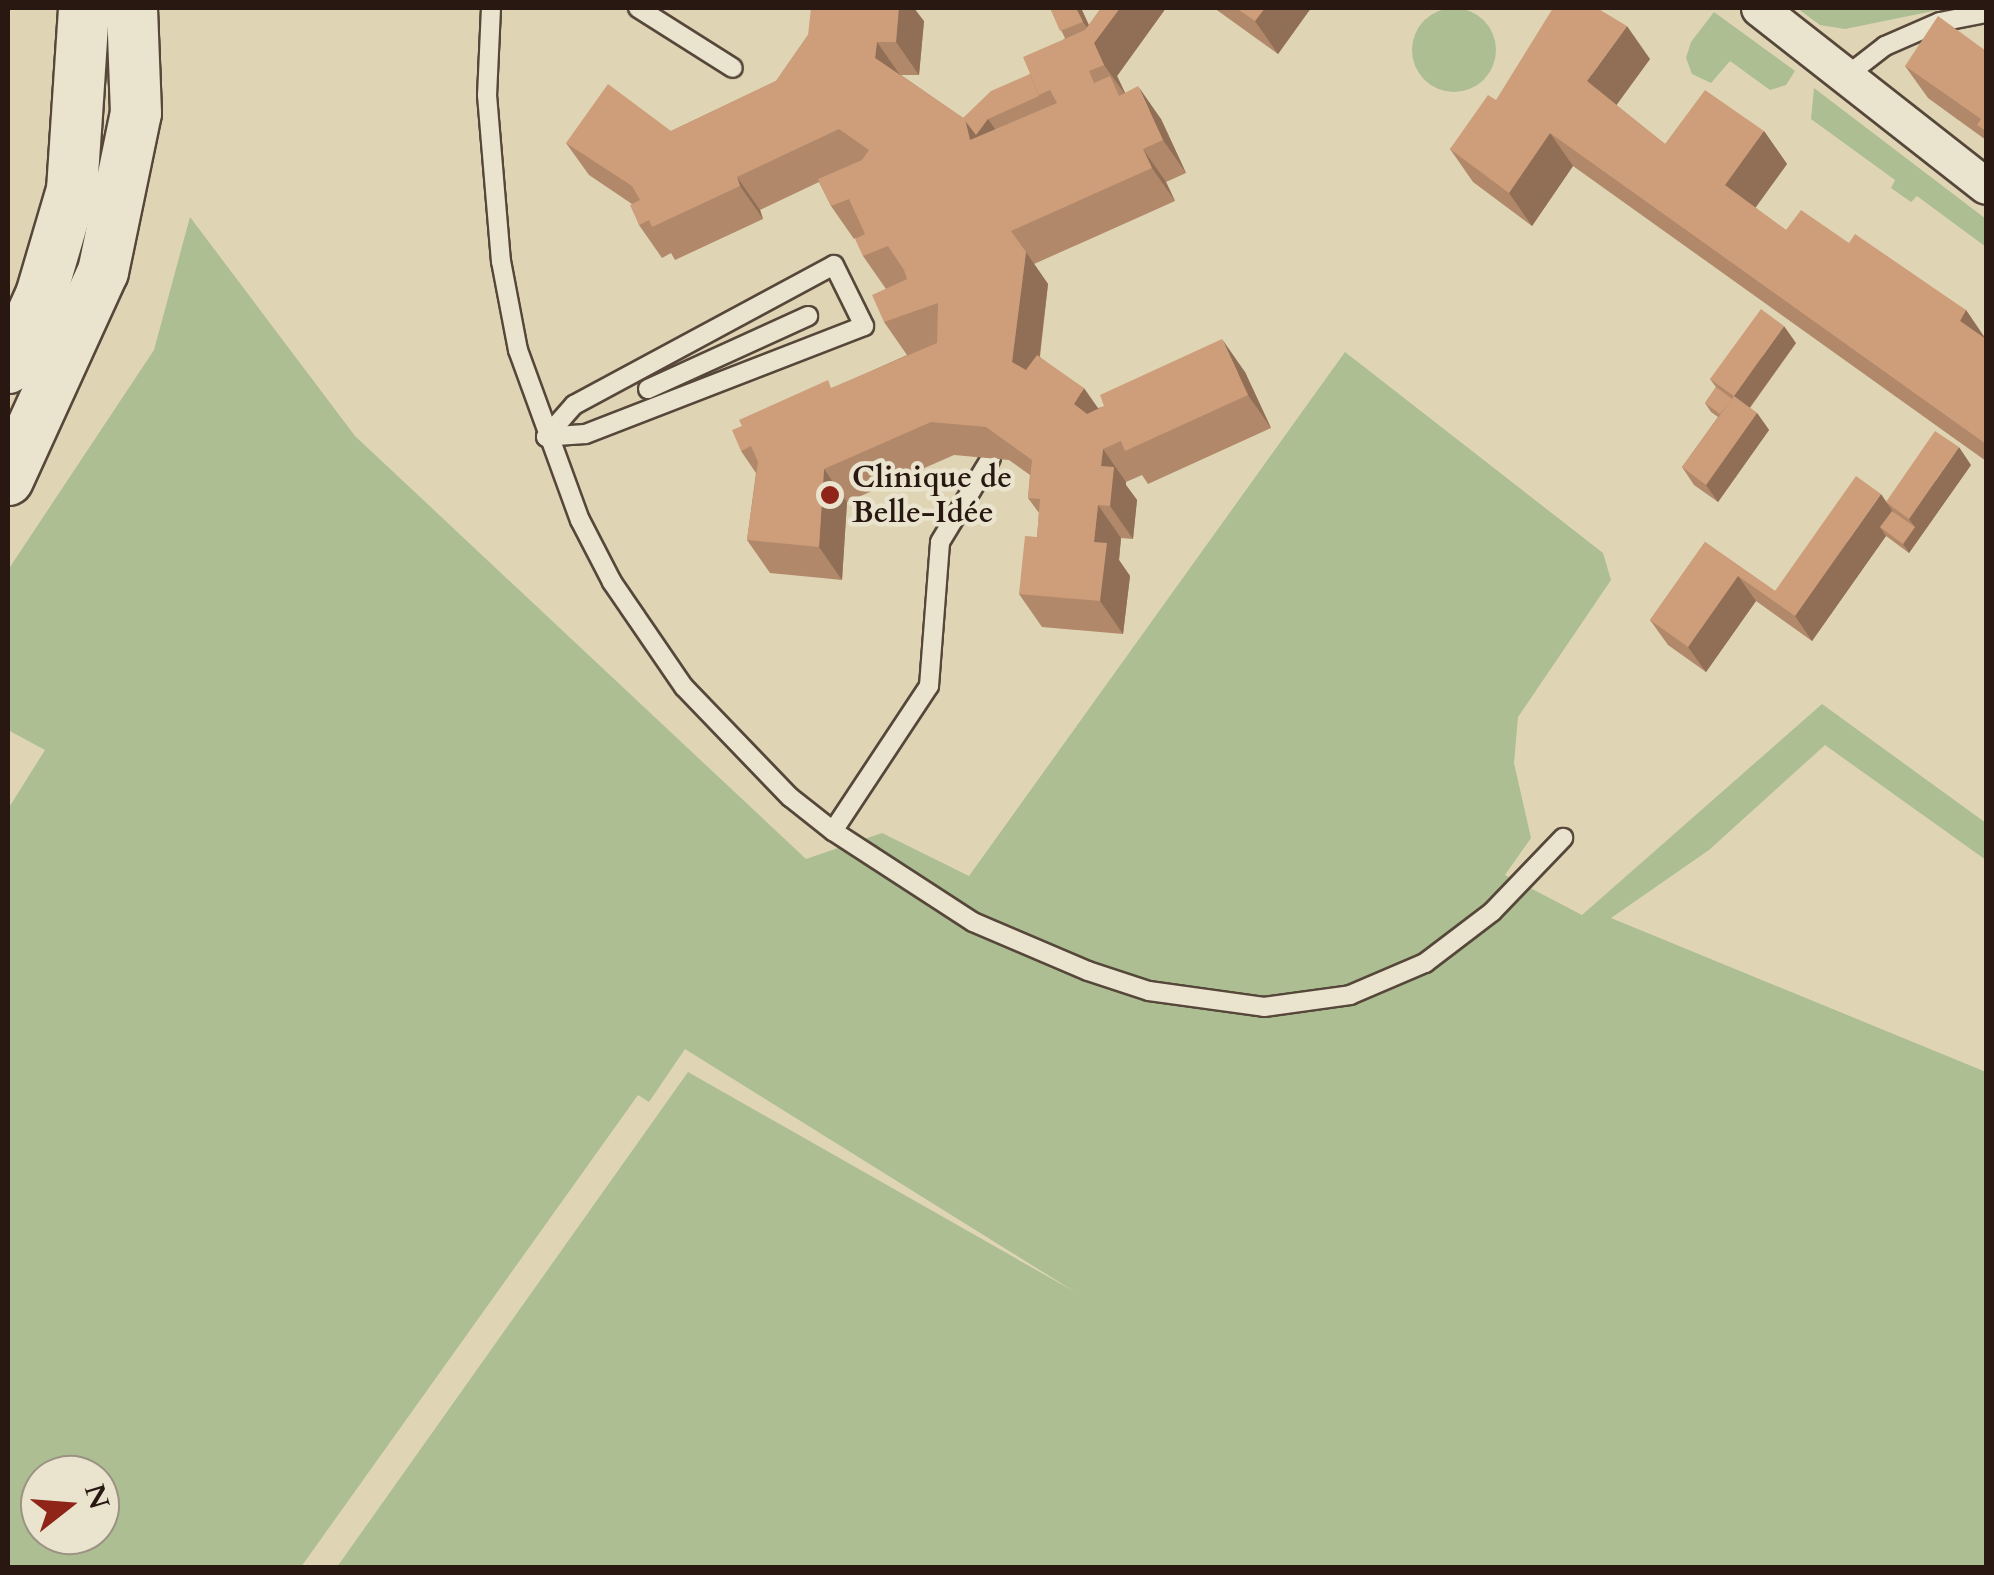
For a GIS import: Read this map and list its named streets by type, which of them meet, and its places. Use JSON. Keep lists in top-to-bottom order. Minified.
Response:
{"places":["Clinique de Belle-Idée"],"north":"right"}
